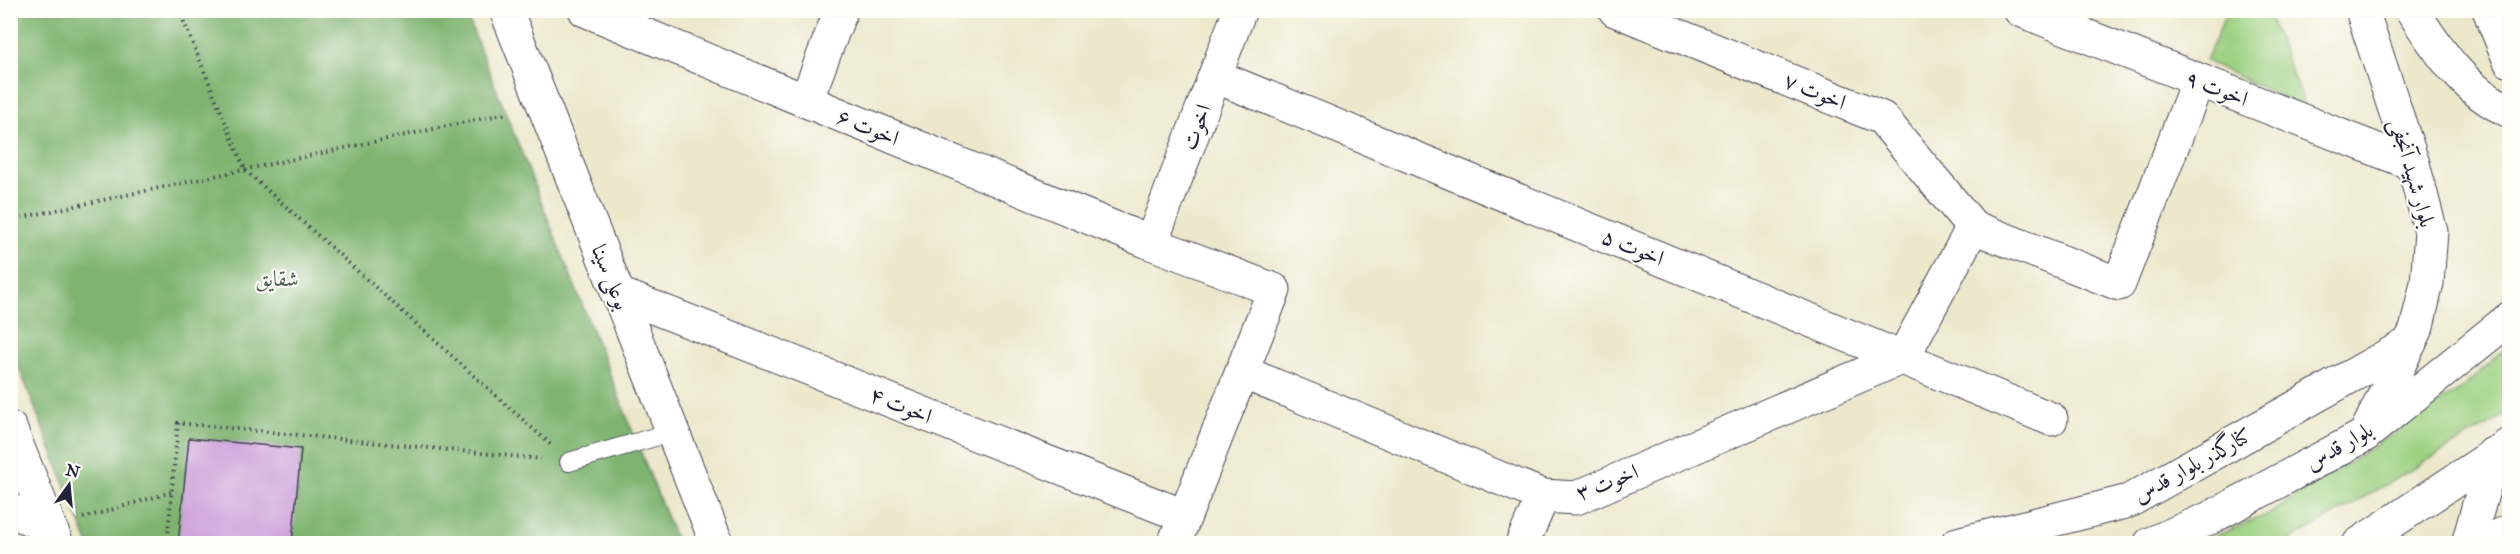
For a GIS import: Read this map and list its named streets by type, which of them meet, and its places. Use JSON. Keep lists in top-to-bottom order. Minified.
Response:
{"streets":{"street":["اخوت ۹","اخوت ۷","اخوت ۶","اخوت","بلوار شهید آنجفی","اخوت ۵","بوعلی سینا","اخوت ۴","بلوار قدس","کنارگذر بلوار قدس","اخوت ۳"]},"crossings":[["اخوت ۹","بلوار شهید آنجفی"],["اخوت ۶","اخوت"],["اخوت ۶","اخوت ۳"],["اخوت","اخوت ۵"],["بلوار شهید آنجفی","بلوار قدس"],["بلوار شهید آنجفی","کنارگذر بلوار قدس"],["اخوت ۵","اخوت ۳"],["بوعلی سینا","اخوت ۴"]],"parks":["شقایق"],"north":"top"}
